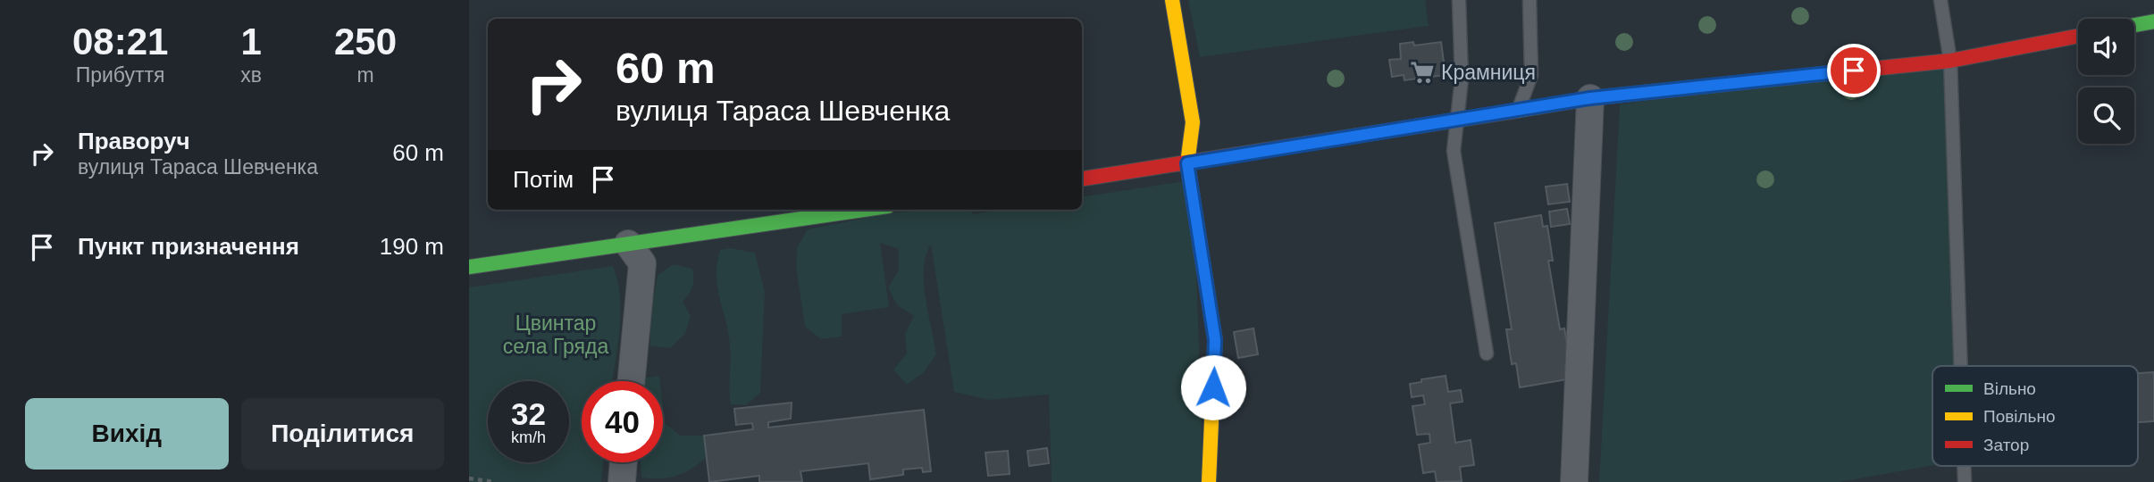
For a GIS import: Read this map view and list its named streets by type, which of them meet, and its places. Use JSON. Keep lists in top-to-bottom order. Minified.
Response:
{"parks":["Цвинтар села Гряда"],"places":{"supermarket":["Крамниця"]},"legend":["Вільно","Повільно","Затор"],"page":{"eta":["08:21","Прибуття","1","хв","250","m"],"turn":["60 m","вулиця Тараса Шевченка"],"list":[{"name":"Праворуч","note":"вулиця Тараса Шевченка","value":"60 m"},{"name":"Пункт призначення","value":"190 m"}],"then":"Потім","speed":"32 km/h","limit":"40","buttons":["Вихід","Поділитися"]}}
